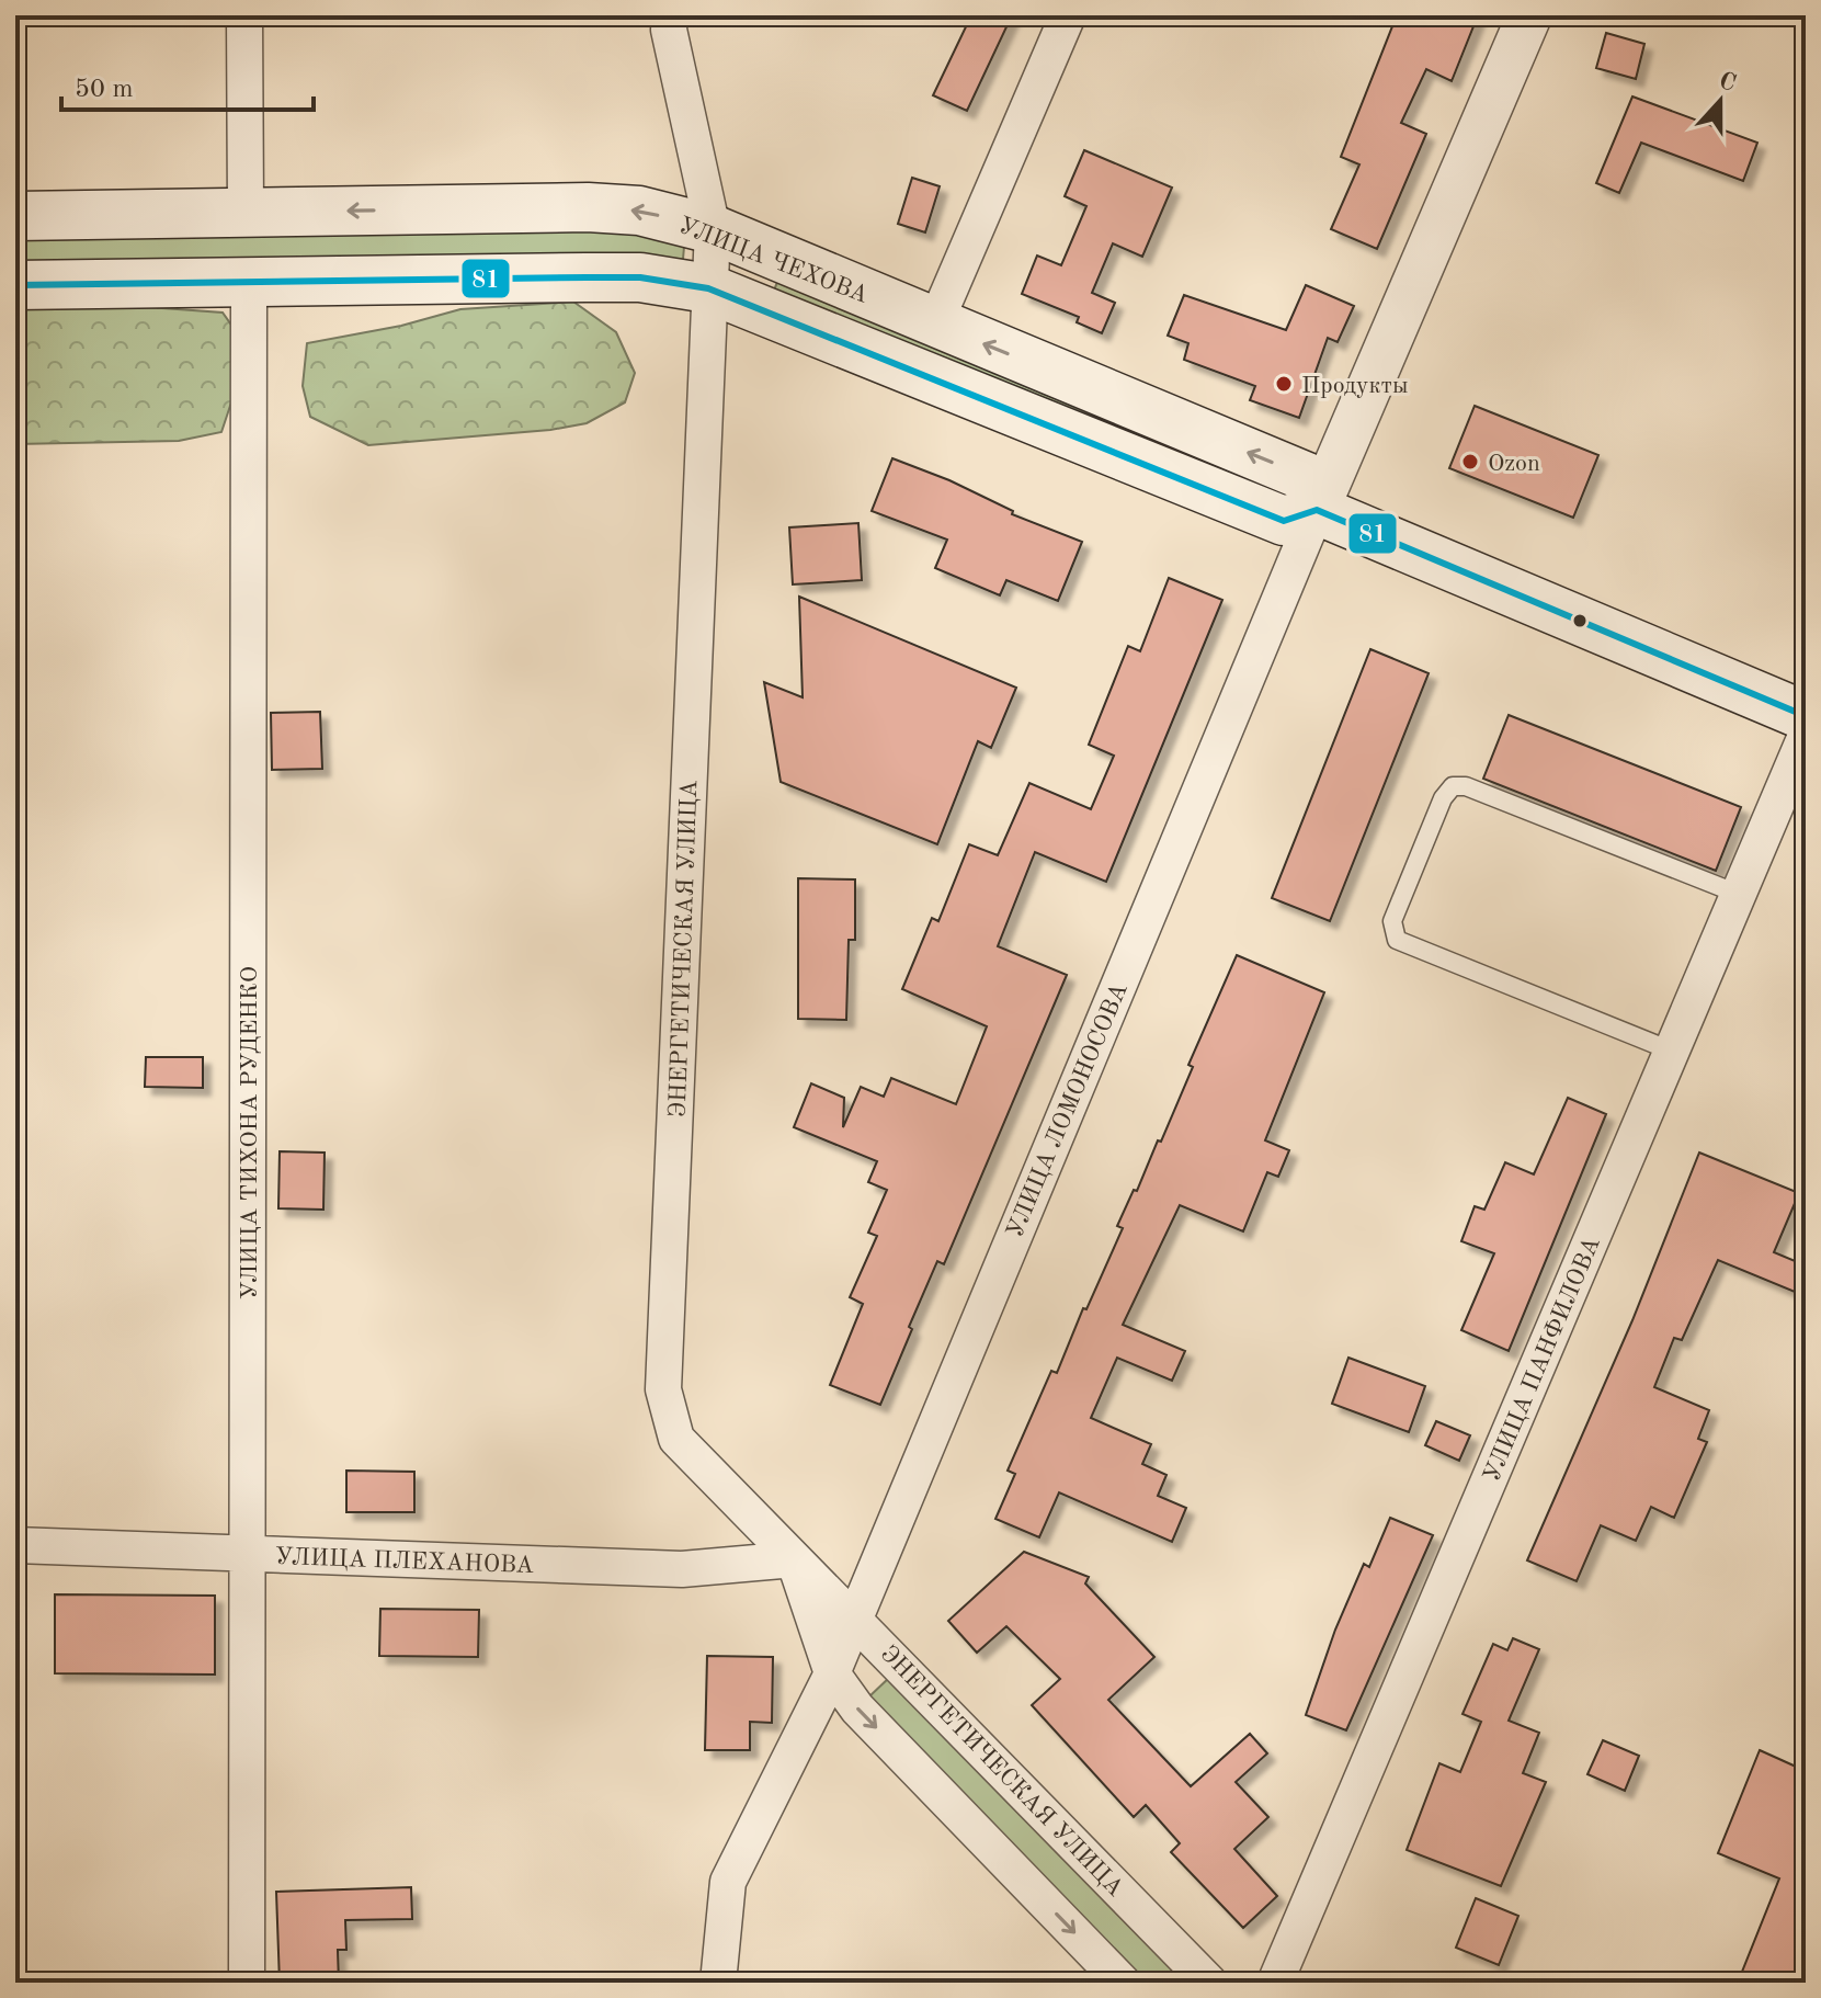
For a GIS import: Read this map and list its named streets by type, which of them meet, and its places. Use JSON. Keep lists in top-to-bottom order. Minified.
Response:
{"streets":{"main road":["УЛИЦА ЧЕХОВА"],"street":["ЭНЕРГЕТИЧЕСКАЯ УЛИЦА","УЛИЦА ЛОМОНОСОВА","УЛИЦА ТИХОНА РУДЕНКО","УЛИЦА ПАНФИЛОВА","УЛИЦА ПЛЕХАНОВА"]},"crossings":[["УЛИЦА ЧЕХОВА","ЭНЕРГЕТИЧЕСКАЯ УЛИЦА"],["УЛИЦА ЧЕХОВА","УЛИЦА ЛОМОНОСОВА"],["ЭНЕРГЕТИЧЕСКАЯ УЛИЦА","УЛИЦА ЛОМОНОСОВА"],["ЭНЕРГЕТИЧЕСКАЯ УЛИЦА","УЛИЦА ПЛЕХАНОВА"],["УЛИЦА ТИХОНА РУДЕНКО","УЛИЦА ПЛЕХАНОВА"]],"places":["Продукты","Ozon"],"lines":["transit line 81"],"scale_bar":"50 m","north":"top"}
